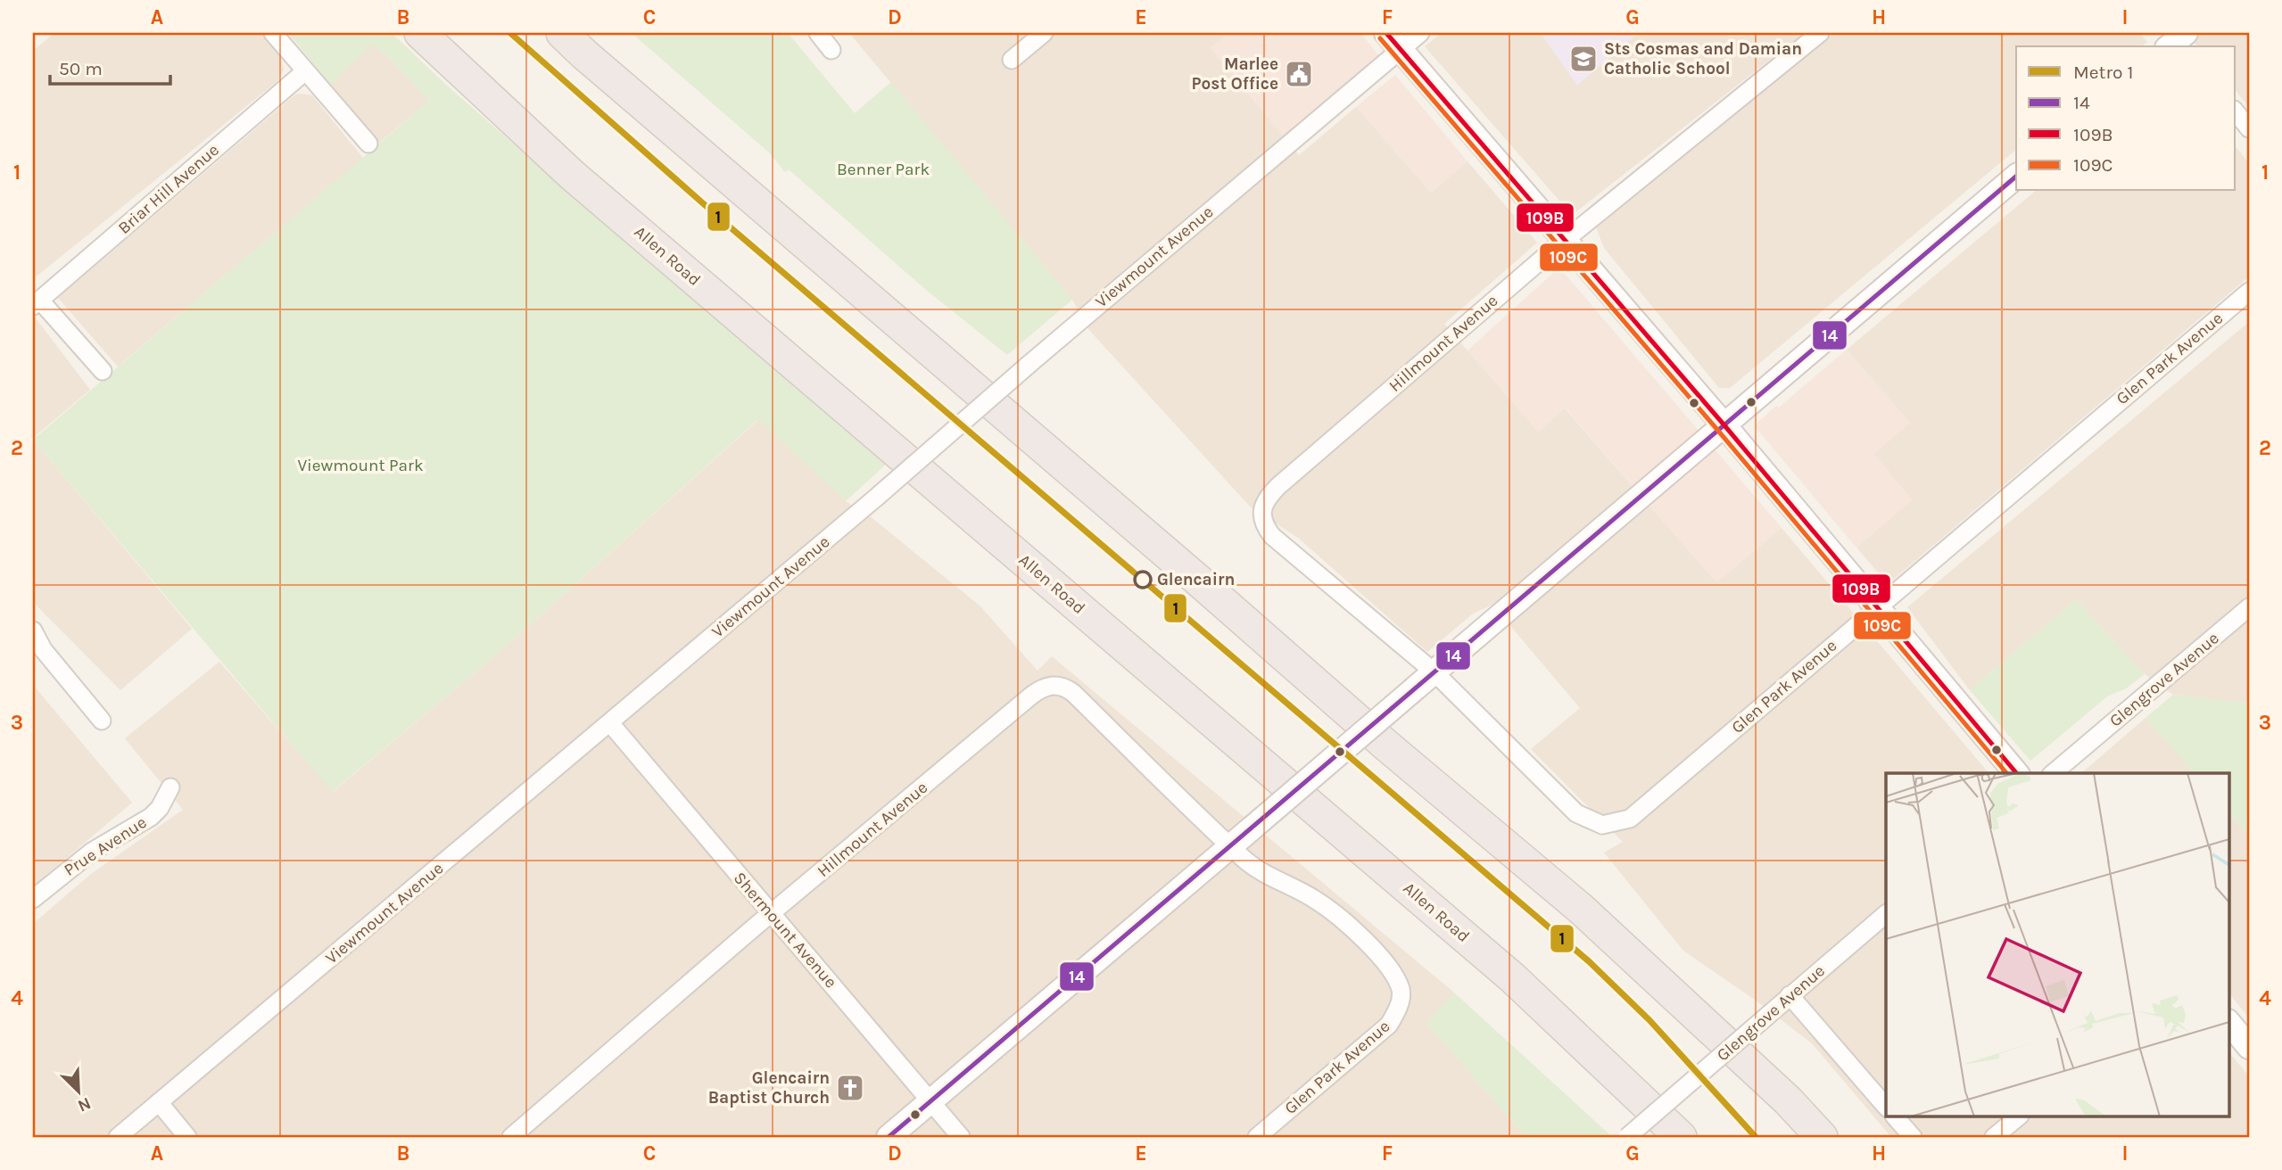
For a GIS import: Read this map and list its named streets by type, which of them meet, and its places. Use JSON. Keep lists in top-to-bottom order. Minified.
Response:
{"streets":{"highway":["Allen Road"],"street":["Briar Hill Avenue","Viewmount Avenue","Hillmount Avenue","Glen Park Avenue","Glengrove Avenue","Prue Avenue","Shermount Avenue"]},"crossings":[["Viewmount Avenue","Shermount Avenue"],["Hillmount Avenue","Glen Park Avenue"],["Hillmount Avenue","Shermount Avenue"]],"parks":["Benner Park","Viewmount Park"],"places":{"school or university":["Sts Cosmas and Damian Catholic School"],"public building":["Marlee Post Office"],"other":["Glencairn"],"church":["Glencairn Baptist Church"]},"lines":["metro line 1","transit line 109B","transit line 109C","transit line 14"],"legend":["Metro 1","14","109B","109C"],"scale_bar":"50 m","north":"bottom right","grid":{"columns":["A","B","C","D","E","F","G","H","I"],"rows":["1","2","3","4"]}}
